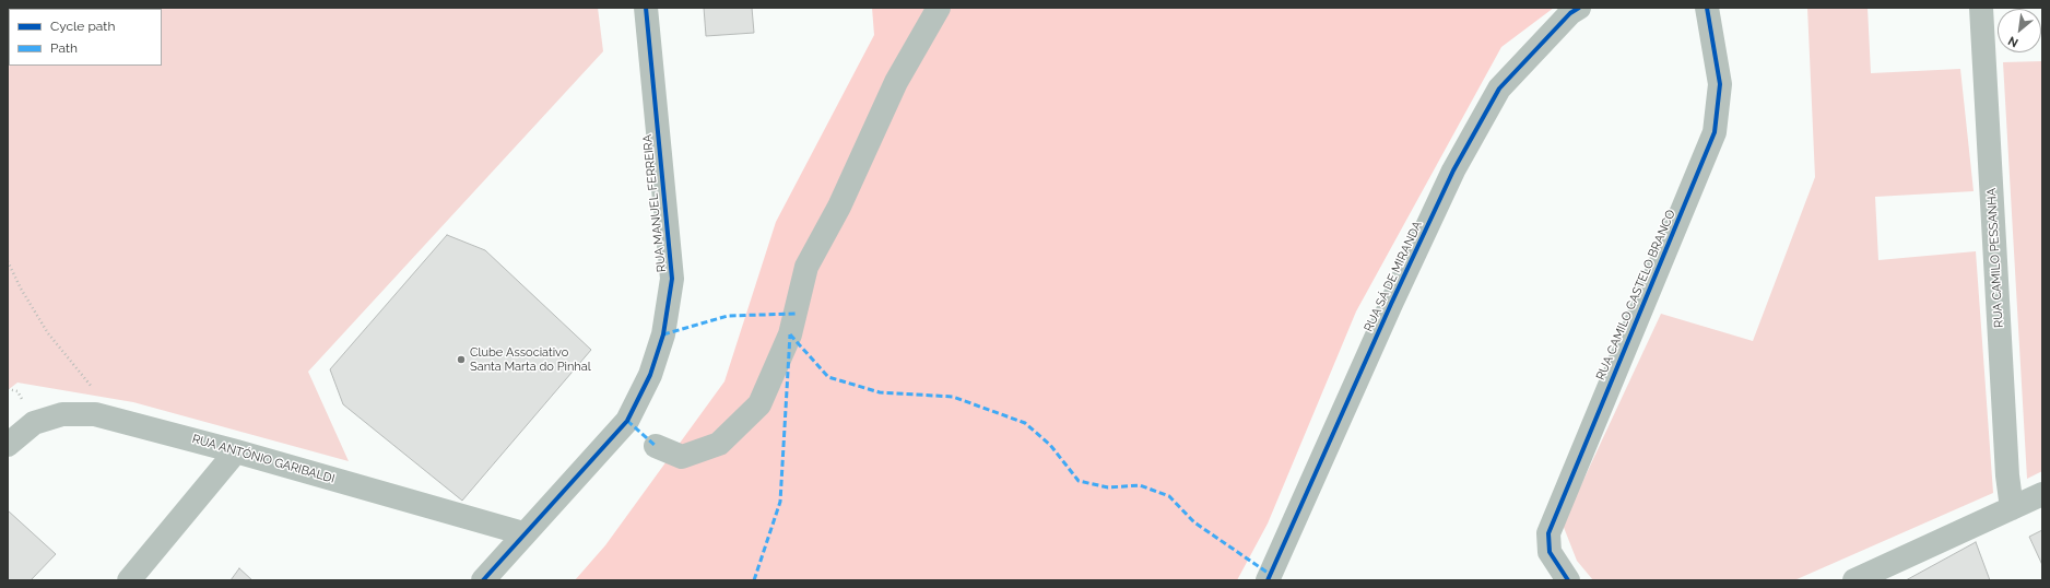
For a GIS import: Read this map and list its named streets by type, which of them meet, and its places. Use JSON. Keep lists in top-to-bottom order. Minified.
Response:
{"streets":{"street":["RUA MANUEL FERREIRA","RUA CAMILO PESSANHA","RUA SÁ DE MIRANDA","RUA CAMILO CASTELO BRANCO","RUA ANTÓNIO GARIBALDI"]},"crossings":[["RUA MANUEL FERREIRA","RUA ANTÓNIO GARIBALDI"]],"places":["Clube Associativo Santa Marta do Pinhal"],"legend":["Cycle path","Path"],"north":"bottom left"}
